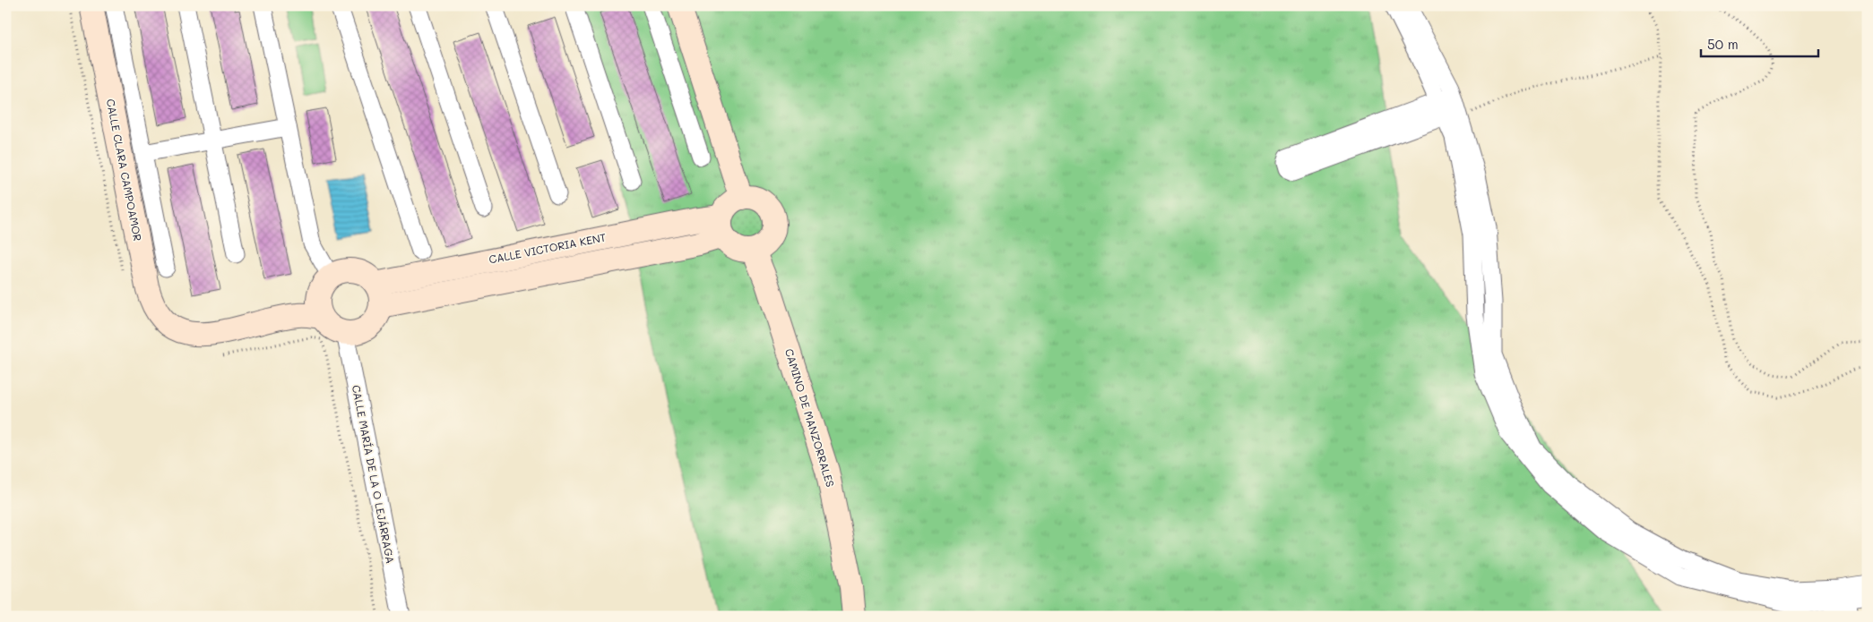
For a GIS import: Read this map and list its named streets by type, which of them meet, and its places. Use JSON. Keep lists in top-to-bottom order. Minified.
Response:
{"streets":{"street":["CALLE CLARA CAMPOAMOR","CALLE VICTORIA KENT","CAMINO DE MANZORRALES","CALLE MARÍA DE LA O LEJÁRRAGA"]},"crossings":[["CALLE CLARA CAMPOAMOR","CALLE VICTORIA KENT"],["CALLE CLARA CAMPOAMOR","CALLE MARÍA DE LA O LEJÁRRAGA"],["CALLE VICTORIA KENT","CAMINO DE MANZORRALES"],["CALLE VICTORIA KENT","CALLE MARÍA DE LA O LEJÁRRAGA"]],"scale_bar":"50 m"}
